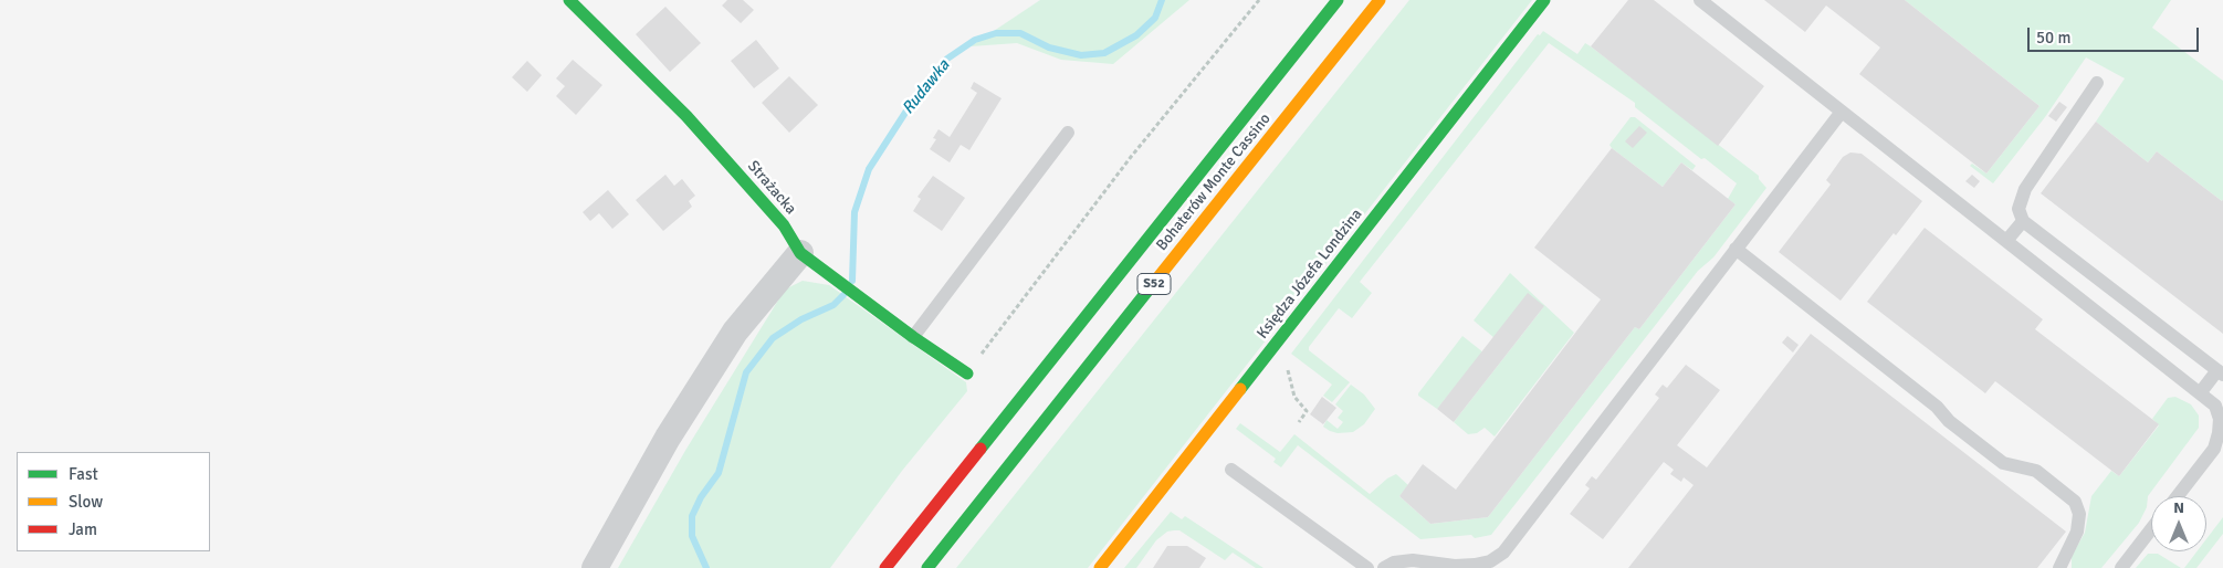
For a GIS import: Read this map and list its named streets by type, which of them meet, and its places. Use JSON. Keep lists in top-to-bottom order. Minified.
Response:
{"streets":{"main road":["Bohaterów Monte Cassino","Strażacka","Księdza Józefa Londzina","S52"]},"water":["Rudawka"],"legend":["Fast","Slow","Jam"],"scale_bar":"50 m","north":"top"}
